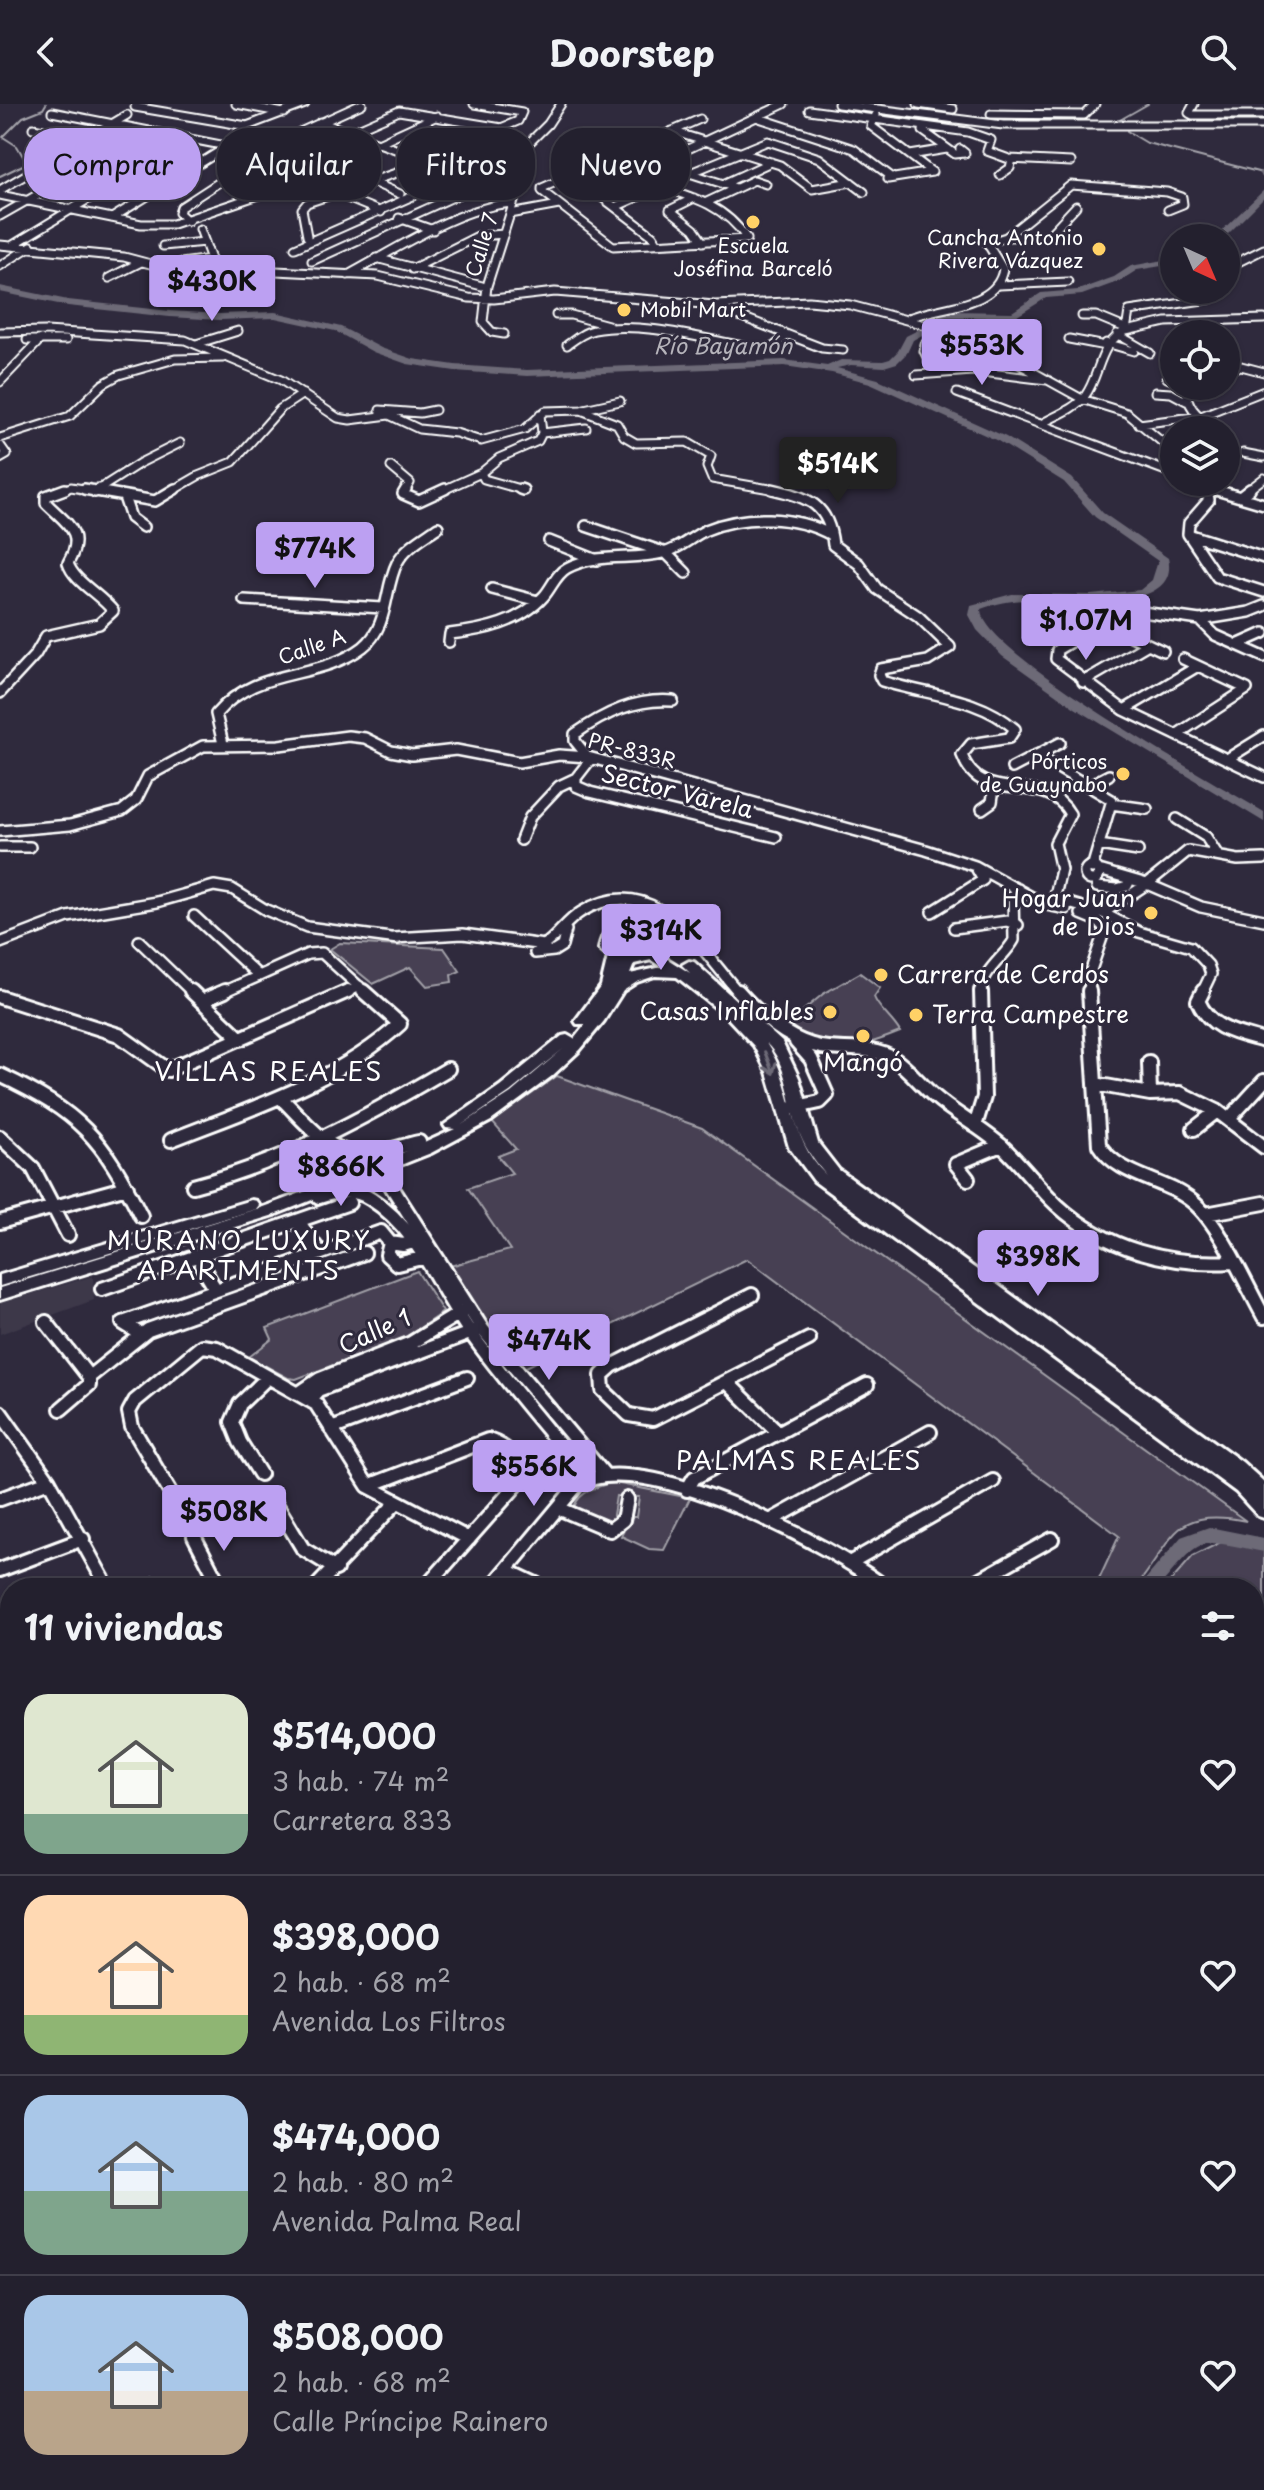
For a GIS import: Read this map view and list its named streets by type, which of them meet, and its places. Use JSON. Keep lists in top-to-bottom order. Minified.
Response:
{"streets":{"street":["Calle 7","Calle A","PR-833R","Sector Varela","Calle 1"]},"crossings":[["Calle A","PR-833R"],["PR-833R","Sector Varela"]],"districts":["VILLAS REALES","MURANO LUXURY APARTMENTS","PALMAS REALES"],"water":["Río Bayamón"],"places":["Escuela Joséfina Barceló","Cancha Antonio Rivera Vázquez","Mobil Mart","Pórticos de Guaynabo","Hogar Juan de Dios","Carrera de Cerdos","Casas Inflables","Terra Campestre","Mangó"],"north":"bottom right","page":{"header":"Doorstep","chip":["Comprar","Alquilar","Filtros","Nuevo"],"price":["$430K","$553K","$514K","$774K","$1.07M","$314K","$866K","$398K","$474K","$556K","$508K"],"heading":"11 viviendas","list":[{"name":"$514,000","note":"3 hab. · 74 m² · Carretera 833"},{"name":"$398,000","note":"2 hab. · 68 m² · Avenida Los Filtros"},{"name":"$474,000","note":"2 hab. · 80 m² · Avenida Palma Real"},{"name":"$508,000","note":"2 hab. · 68 m² · Calle Príncipe Rainero"}]}}
